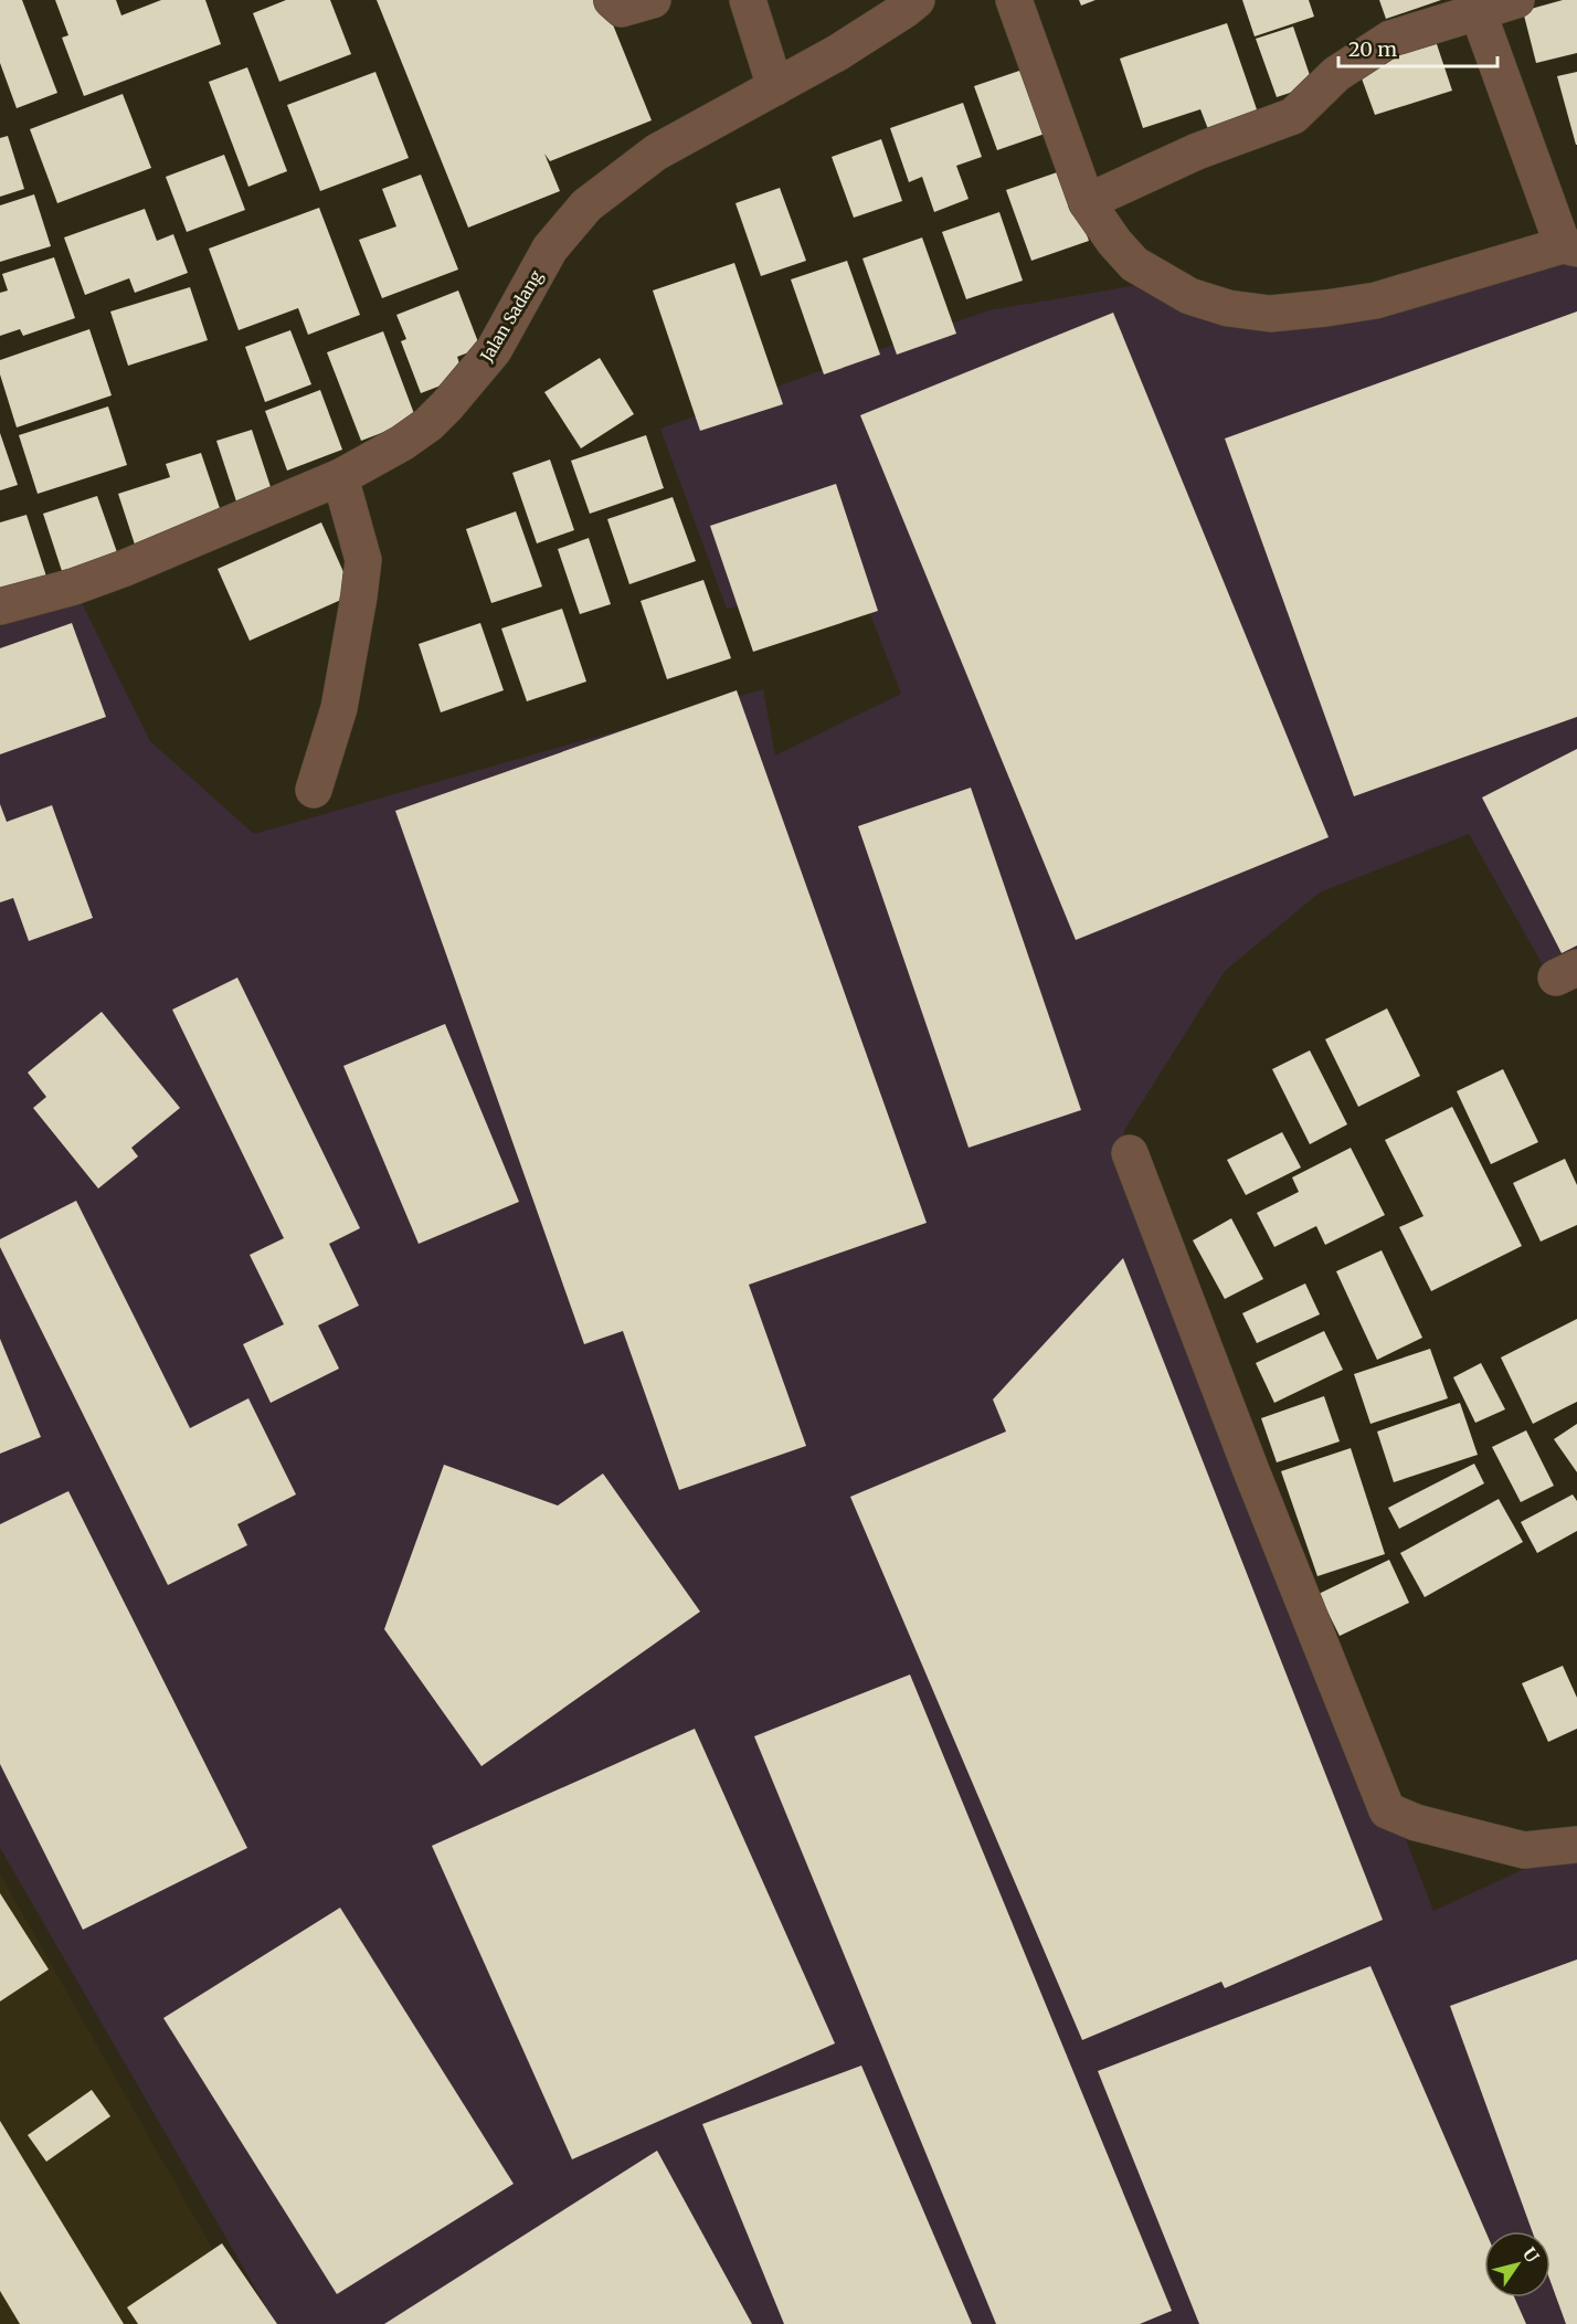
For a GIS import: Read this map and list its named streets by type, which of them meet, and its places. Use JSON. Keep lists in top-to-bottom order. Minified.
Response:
{"streets":{"street":["Jalan Sadang"]},"scale_bar":"20 m","north":"top right"}
